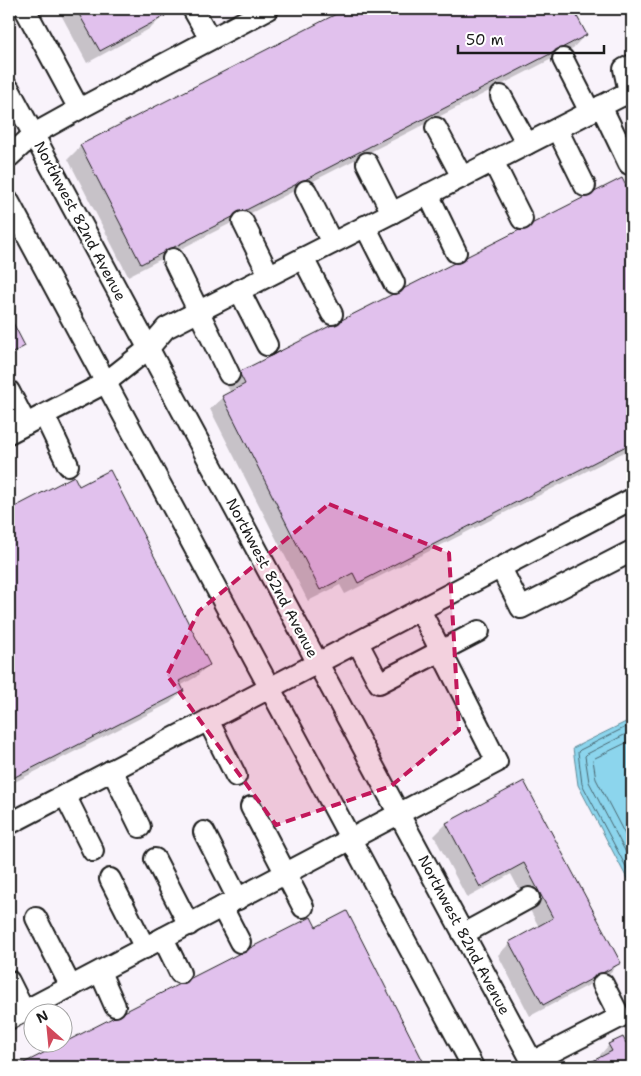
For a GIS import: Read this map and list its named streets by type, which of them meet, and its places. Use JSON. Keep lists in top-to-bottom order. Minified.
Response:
{"streets":{"street":["Northwest 82nd Avenue"]},"scale_bar":"50 m","north":"top left"}
